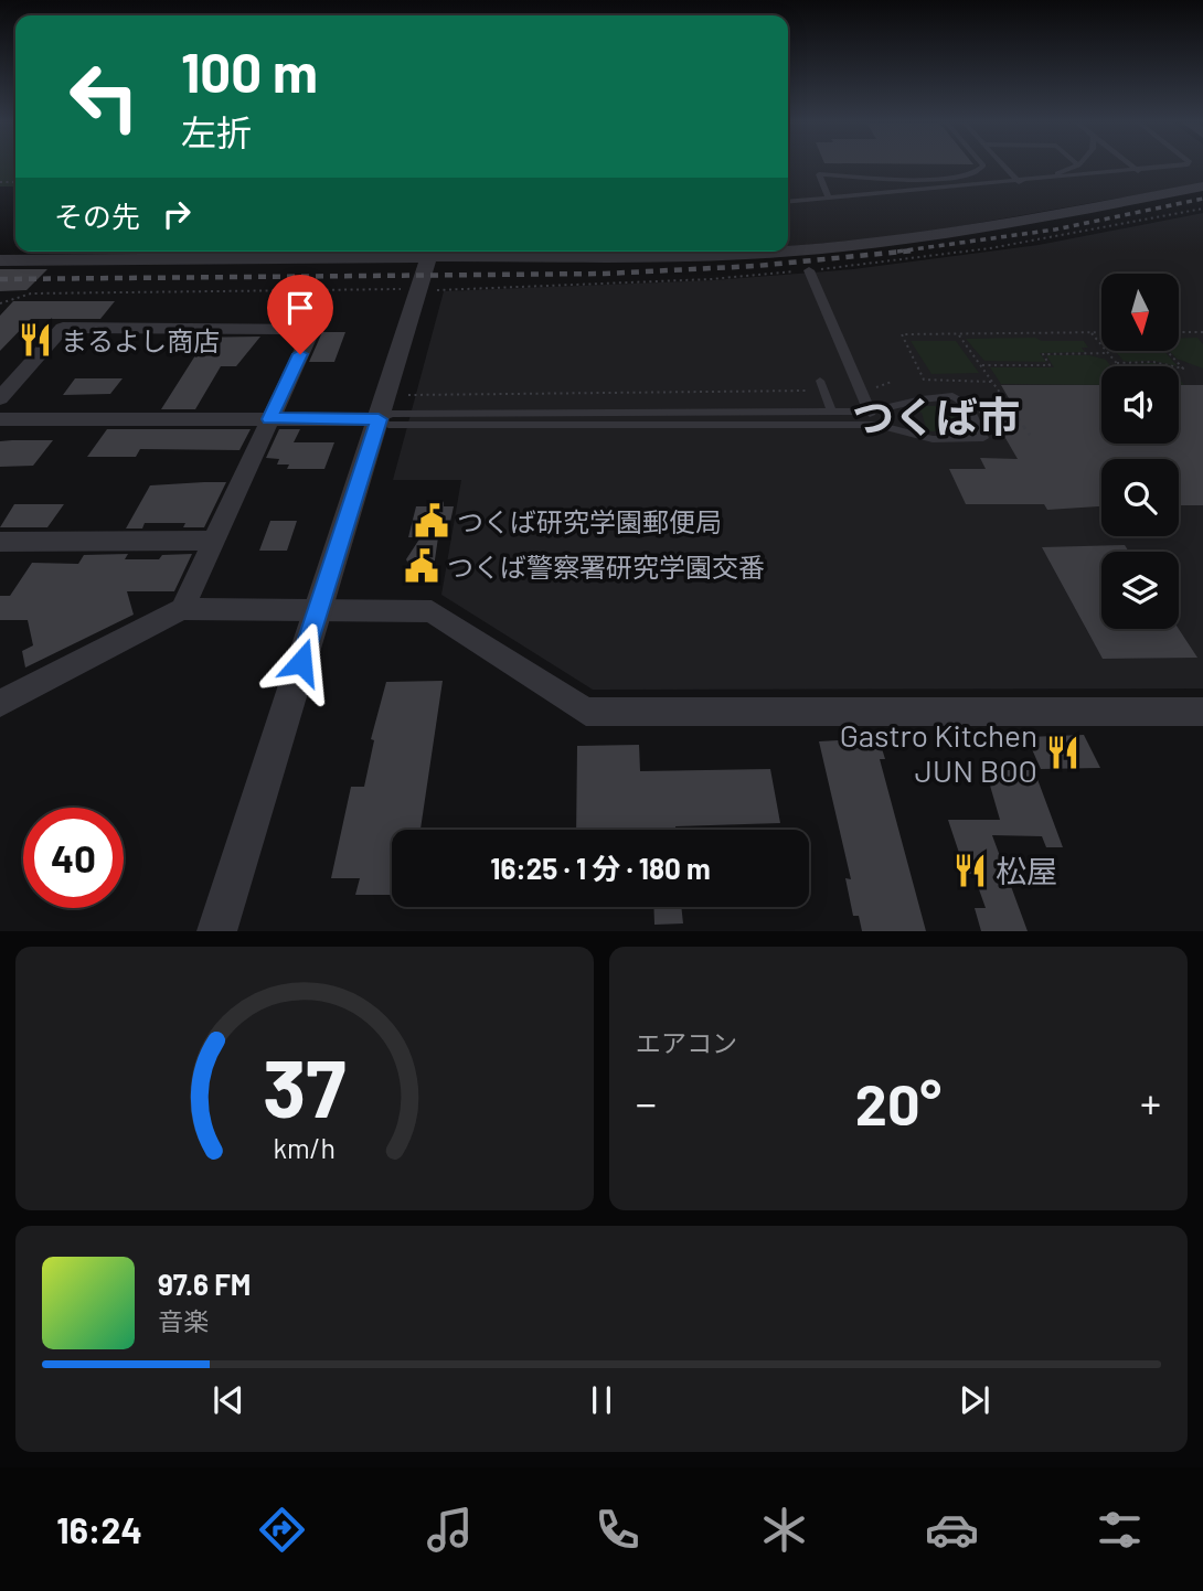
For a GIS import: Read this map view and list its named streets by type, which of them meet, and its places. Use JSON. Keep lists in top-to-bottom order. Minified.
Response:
{"districts":["つくば市"],"places":{"restaurant":["まるよし商店","Gastro Kitchen JUN BOO","松屋"],"public building":["つくば研究学園郵便局","つくば警察署研究学園交番"]},"north":"bottom","page":{"turn":["100 m","左折"],"then":"その先","limit":"40","trip":"16:25 · 1 分 · 180 m","tile":"エアコン","heat":["−","20°","+"],"song":["97.6 FM","音楽"],"tabs":"16:24","gauge":["37","km/h"]}}
